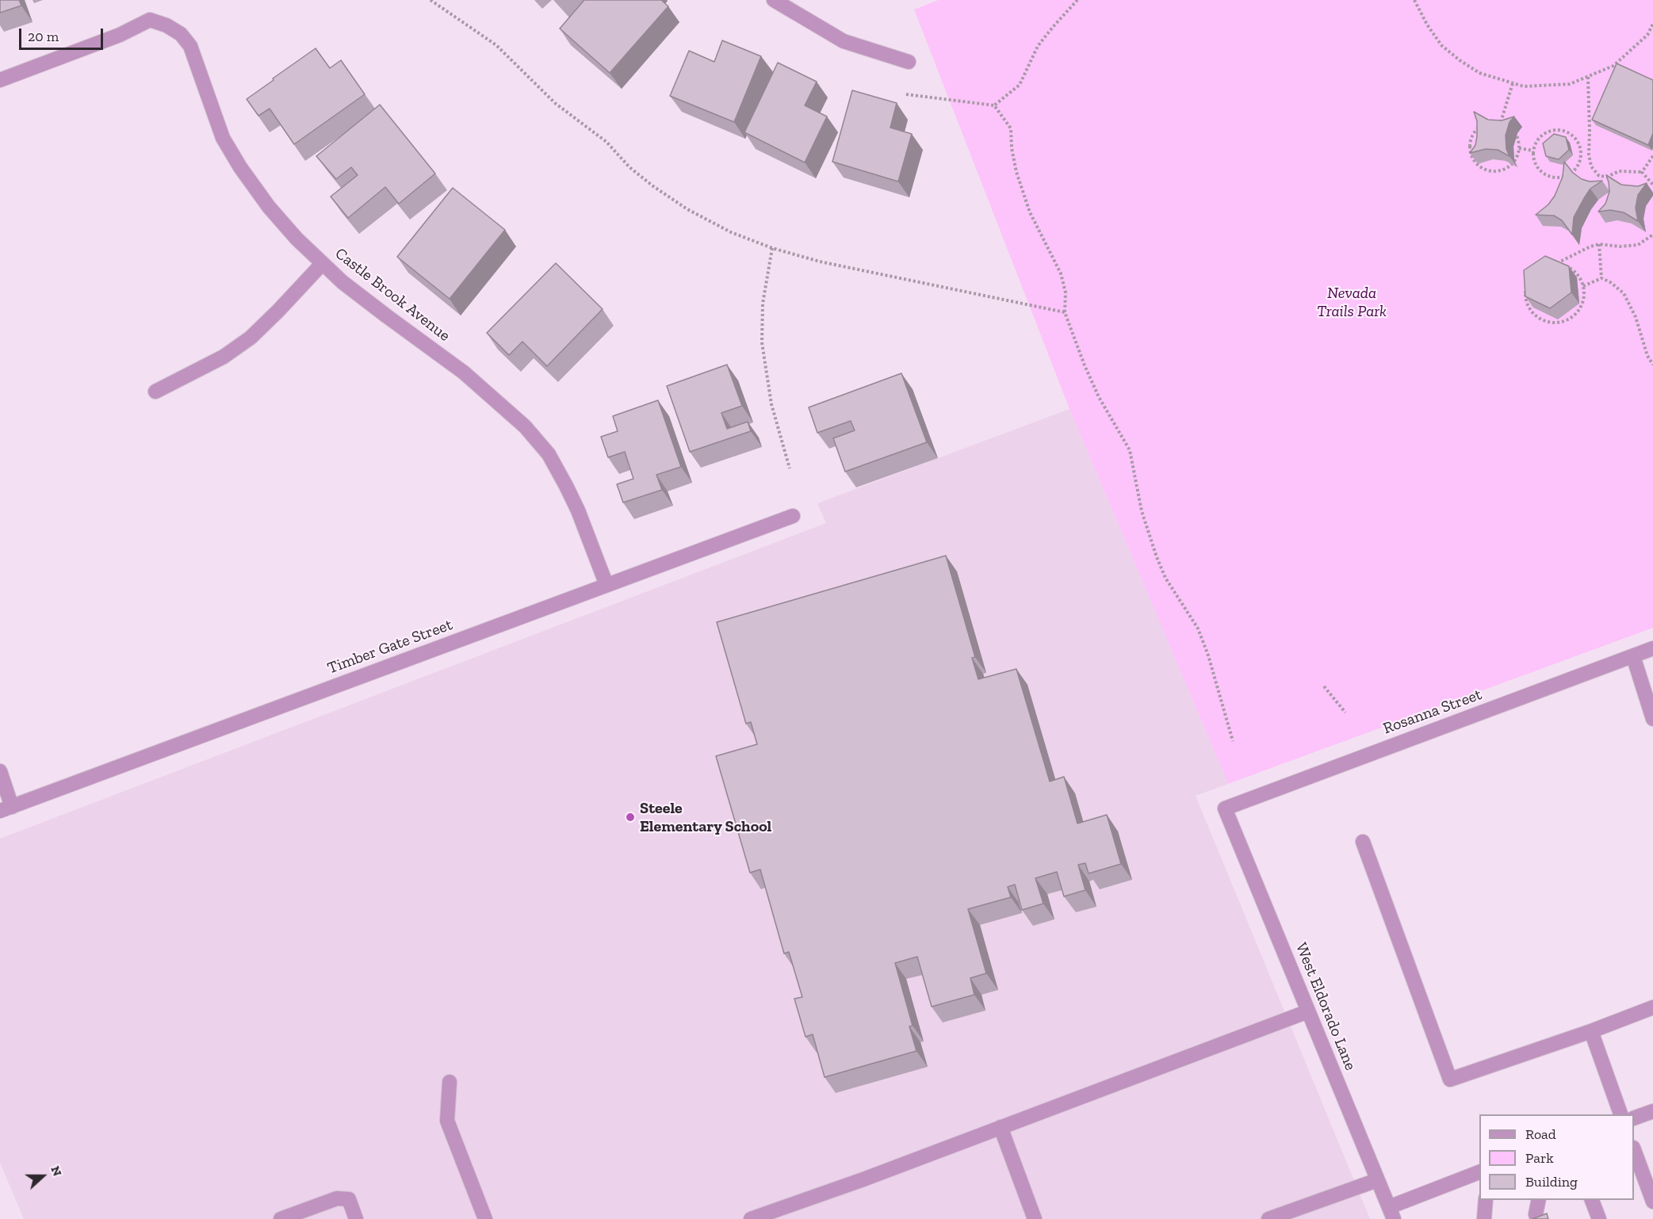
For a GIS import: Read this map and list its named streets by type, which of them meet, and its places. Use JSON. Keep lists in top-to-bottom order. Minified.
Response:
{"streets":{"street":["Castle Brook Avenue","Timber Gate Street","Rosanna Street","West Eldorado Lane"]},"crossings":[["Castle Brook Avenue","Timber Gate Street"],["Rosanna Street","West Eldorado Lane"]],"parks":["Nevada Trails Park"],"places":["Steele Elementary School"],"legend":["Road","Park","Building"],"scale_bar":"20 m","north":"right"}
